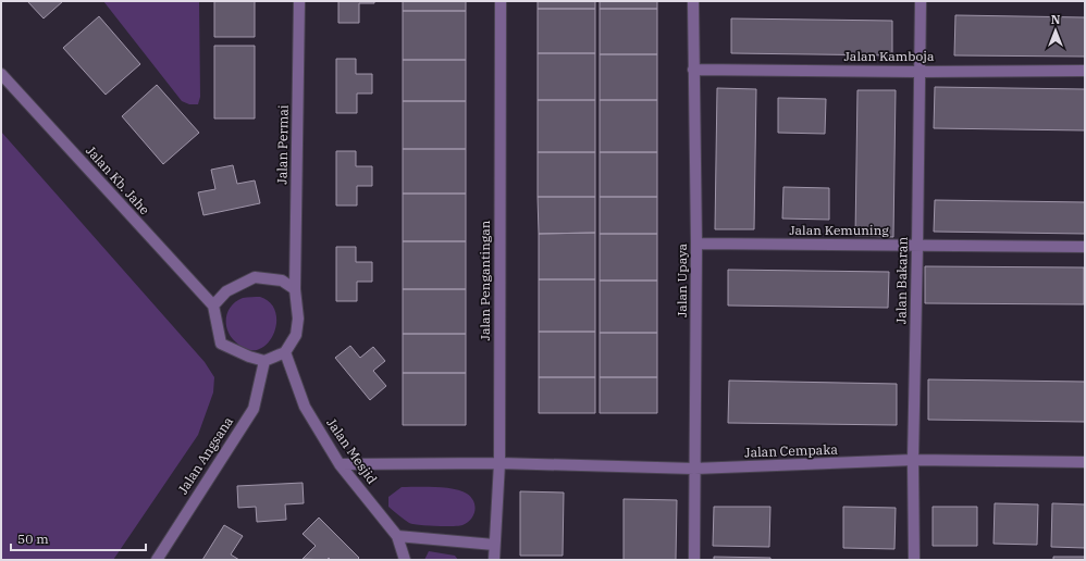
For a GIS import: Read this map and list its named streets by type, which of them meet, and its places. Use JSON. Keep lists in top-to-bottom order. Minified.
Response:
{"streets":{"street":["Jalan Kamboja","Jalan Permai","Jalan Kb. Jahe","Jalan Kemuning","Jalan Pengantingan","Jalan Upaya","Jalan Bakaran","Jalan Mesjid","Jalan Cempaka","Jalan Angsana"]},"crossings":[["Jalan Kamboja","Jalan Upaya"],["Jalan Kamboja","Jalan Bakaran"],["Jalan Permai","Jalan Kb. Jahe"],["Jalan Permai","Jalan Mesjid"],["Jalan Permai","Jalan Angsana"],["Jalan Kb. Jahe","Jalan Mesjid"],["Jalan Kb. Jahe","Jalan Angsana"],["Jalan Kemuning","Jalan Upaya"],["Jalan Kemuning","Jalan Bakaran"],["Jalan Pengantingan","Jalan Cempaka"],["Jalan Upaya","Jalan Cempaka"],["Jalan Bakaran","Jalan Cempaka"],["Jalan Mesjid","Jalan Cempaka"],["Jalan Mesjid","Jalan Angsana"]],"scale_bar":"50 m","north":"top"}
